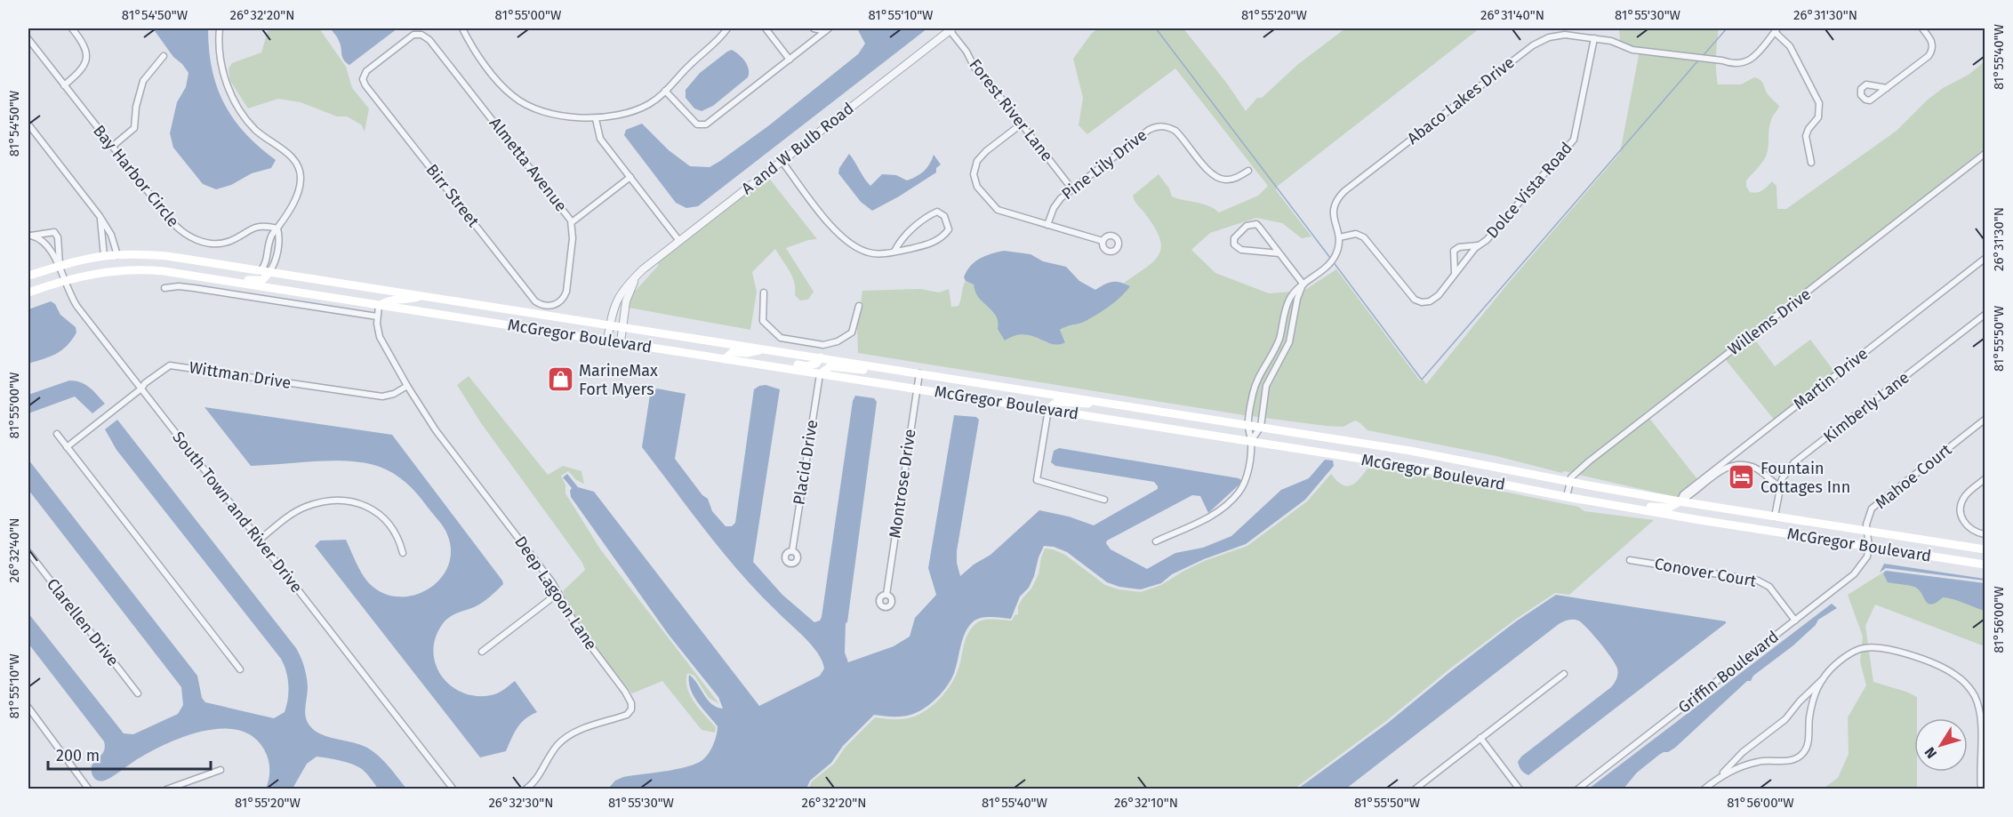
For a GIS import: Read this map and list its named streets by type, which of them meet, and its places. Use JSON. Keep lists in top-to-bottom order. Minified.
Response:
{"streets":{"main road":["McGregor Boulevard"],"street":["Abaco Lakes Drive","Forest River Lane","A and W Bulb Road","Almetta Avenue","Pine Lily Drive","Bay Harbor Circle","Dolce Vista Road","Birr Street","Willems Drive","Wittman Drive","Martin Drive","Kimberly Lane","Placid Drive","Mahoe Court","Montrose Drive","South Town and River Drive","Conover Court","Deep Lagoon Lane","Clarellen Drive","Griffin Boulevard"]},"crossings":[["Abaco Lakes Drive","Dolce Vista Road"],["Forest River Lane","A and W Bulb Road"],["Forest River Lane","Pine Lily Drive"],["A and W Bulb Road","McGregor Boulevard"],["Almetta Avenue","Birr Street"],["Willems Drive","McGregor Boulevard"],["McGregor Boulevard","Martin Drive"],["McGregor Boulevard","Kimberly Lane"],["McGregor Boulevard","Placid Drive"],["McGregor Boulevard","Mahoe Court"],["McGregor Boulevard","Montrose Drive"],["McGregor Boulevard","South Town and River Drive"],["McGregor Boulevard","Deep Lagoon Lane"],["McGregor Boulevard","Griffin Boulevard"],["Wittman Drive","South Town and River Drive"],["Wittman Drive","Deep Lagoon Lane"],["Mahoe Court","Griffin Boulevard"],["Conover Court","Griffin Boulevard"]],"places":{"shop":["MarineMax Fort Myers"],"hotel":["Fountain Cottages Inn"]},"scale_bar":"200 m","north":"bottom left","coordinates":["81°54'50\"W","26°32'20\"N","81°55'00\"W","81°55'10\"W","81°55'20\"W","26°31'40\"N","81°55'30\"W","26°31'30\"N","81°55'40\"W","81°55'50\"W","26°32'40\"N","81°56'00\"W","26°32'30\"N","26°32'10\"N"]}
